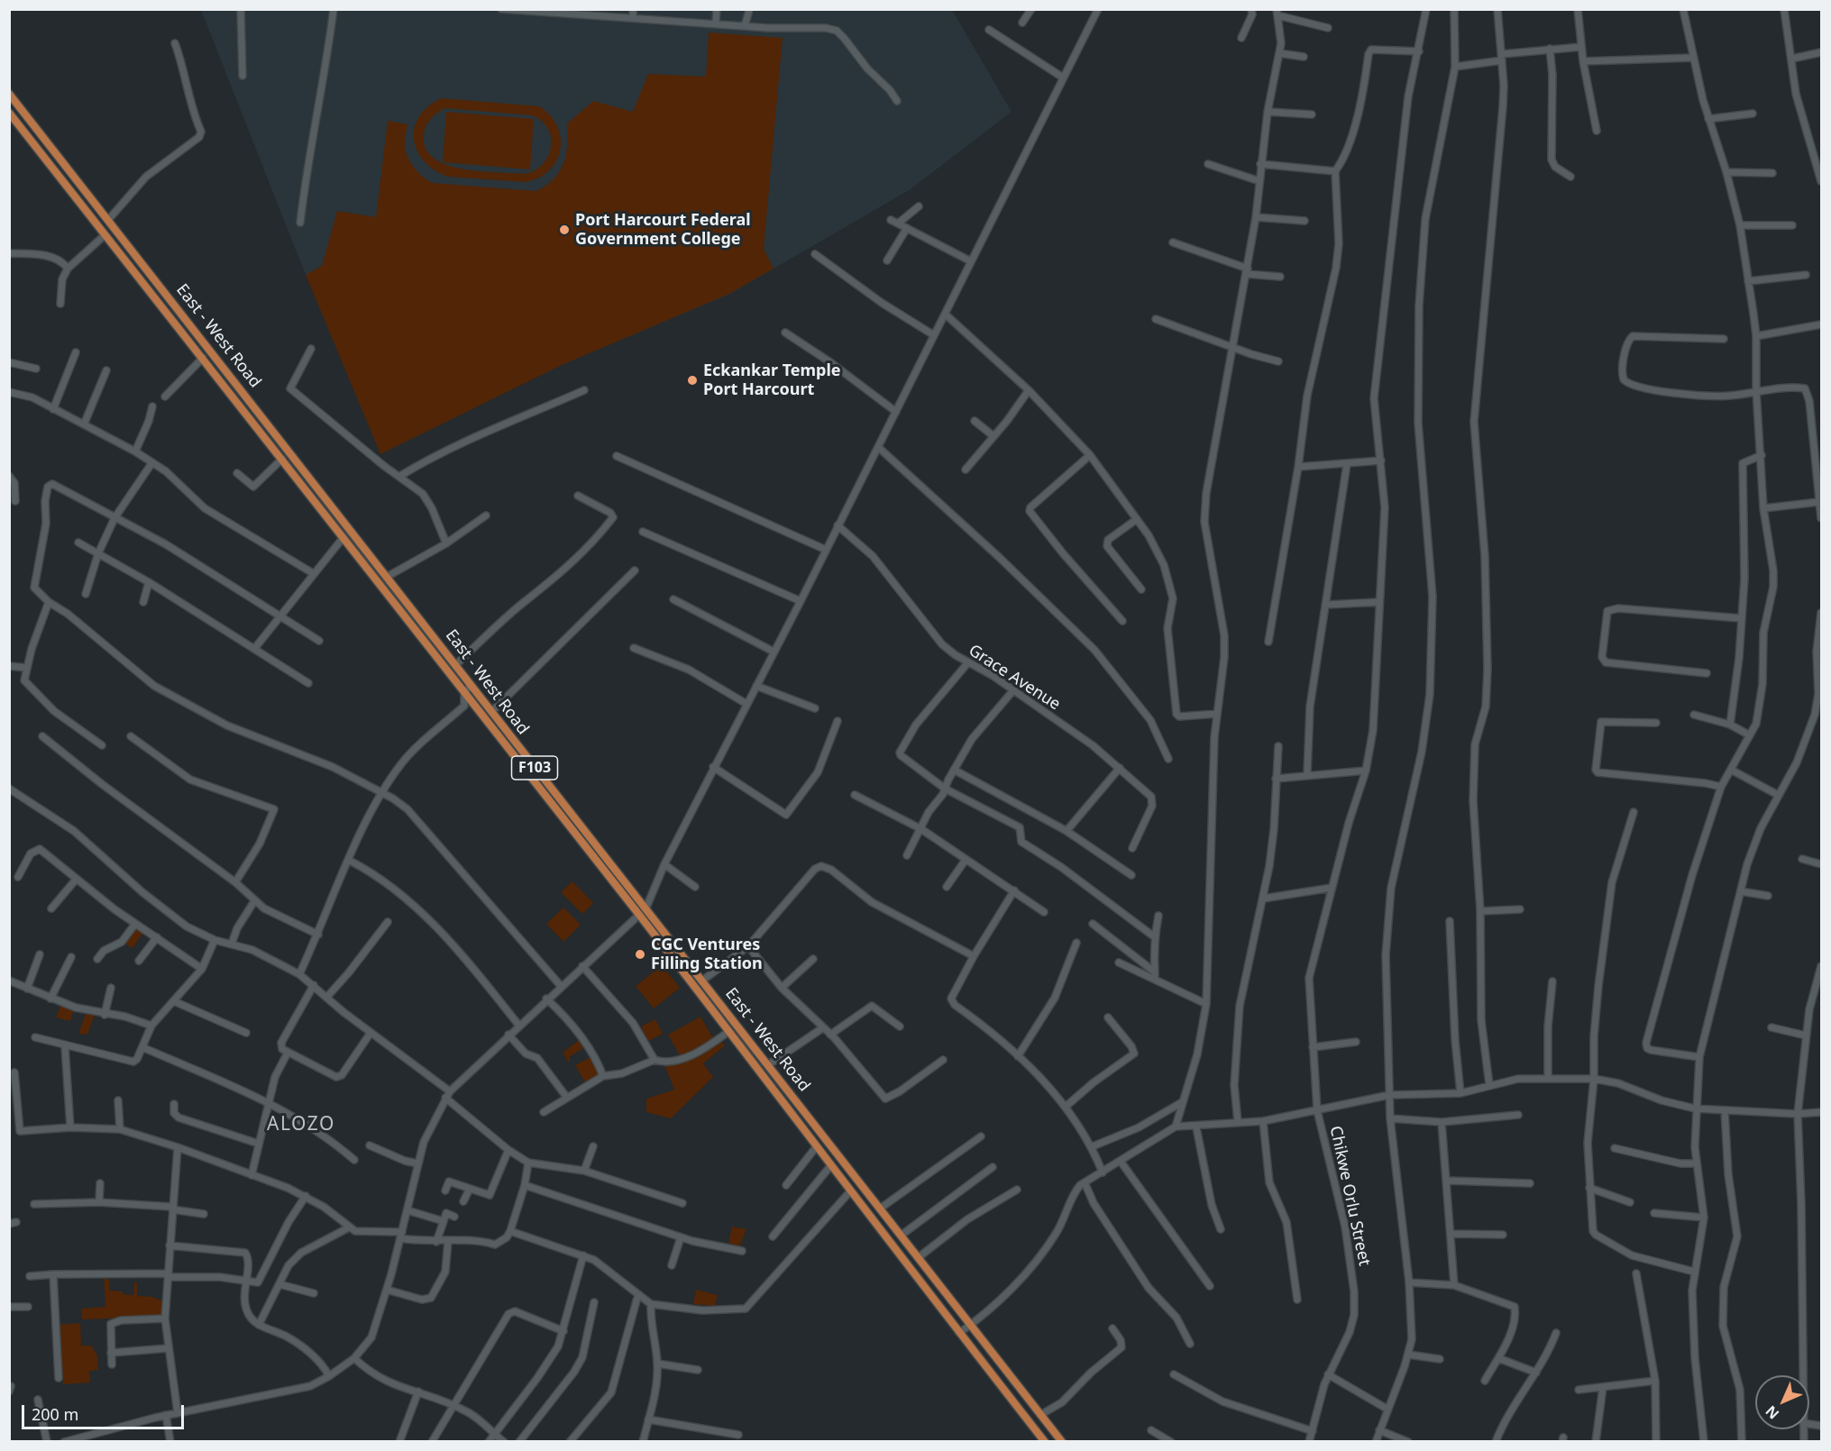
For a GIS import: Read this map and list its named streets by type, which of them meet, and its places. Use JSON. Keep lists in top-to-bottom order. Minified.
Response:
{"streets":{"main road":["East - West Road","F103"],"street":["Grace Avenue","Chikwe Orlu Street"]},"districts":["ALOZO"],"places":["Port Harcourt Federal Government College","Eckankar Temple Port Harcourt","CGC Ventures Filling Station"],"scale_bar":"200 m","north":"bottom left"}
